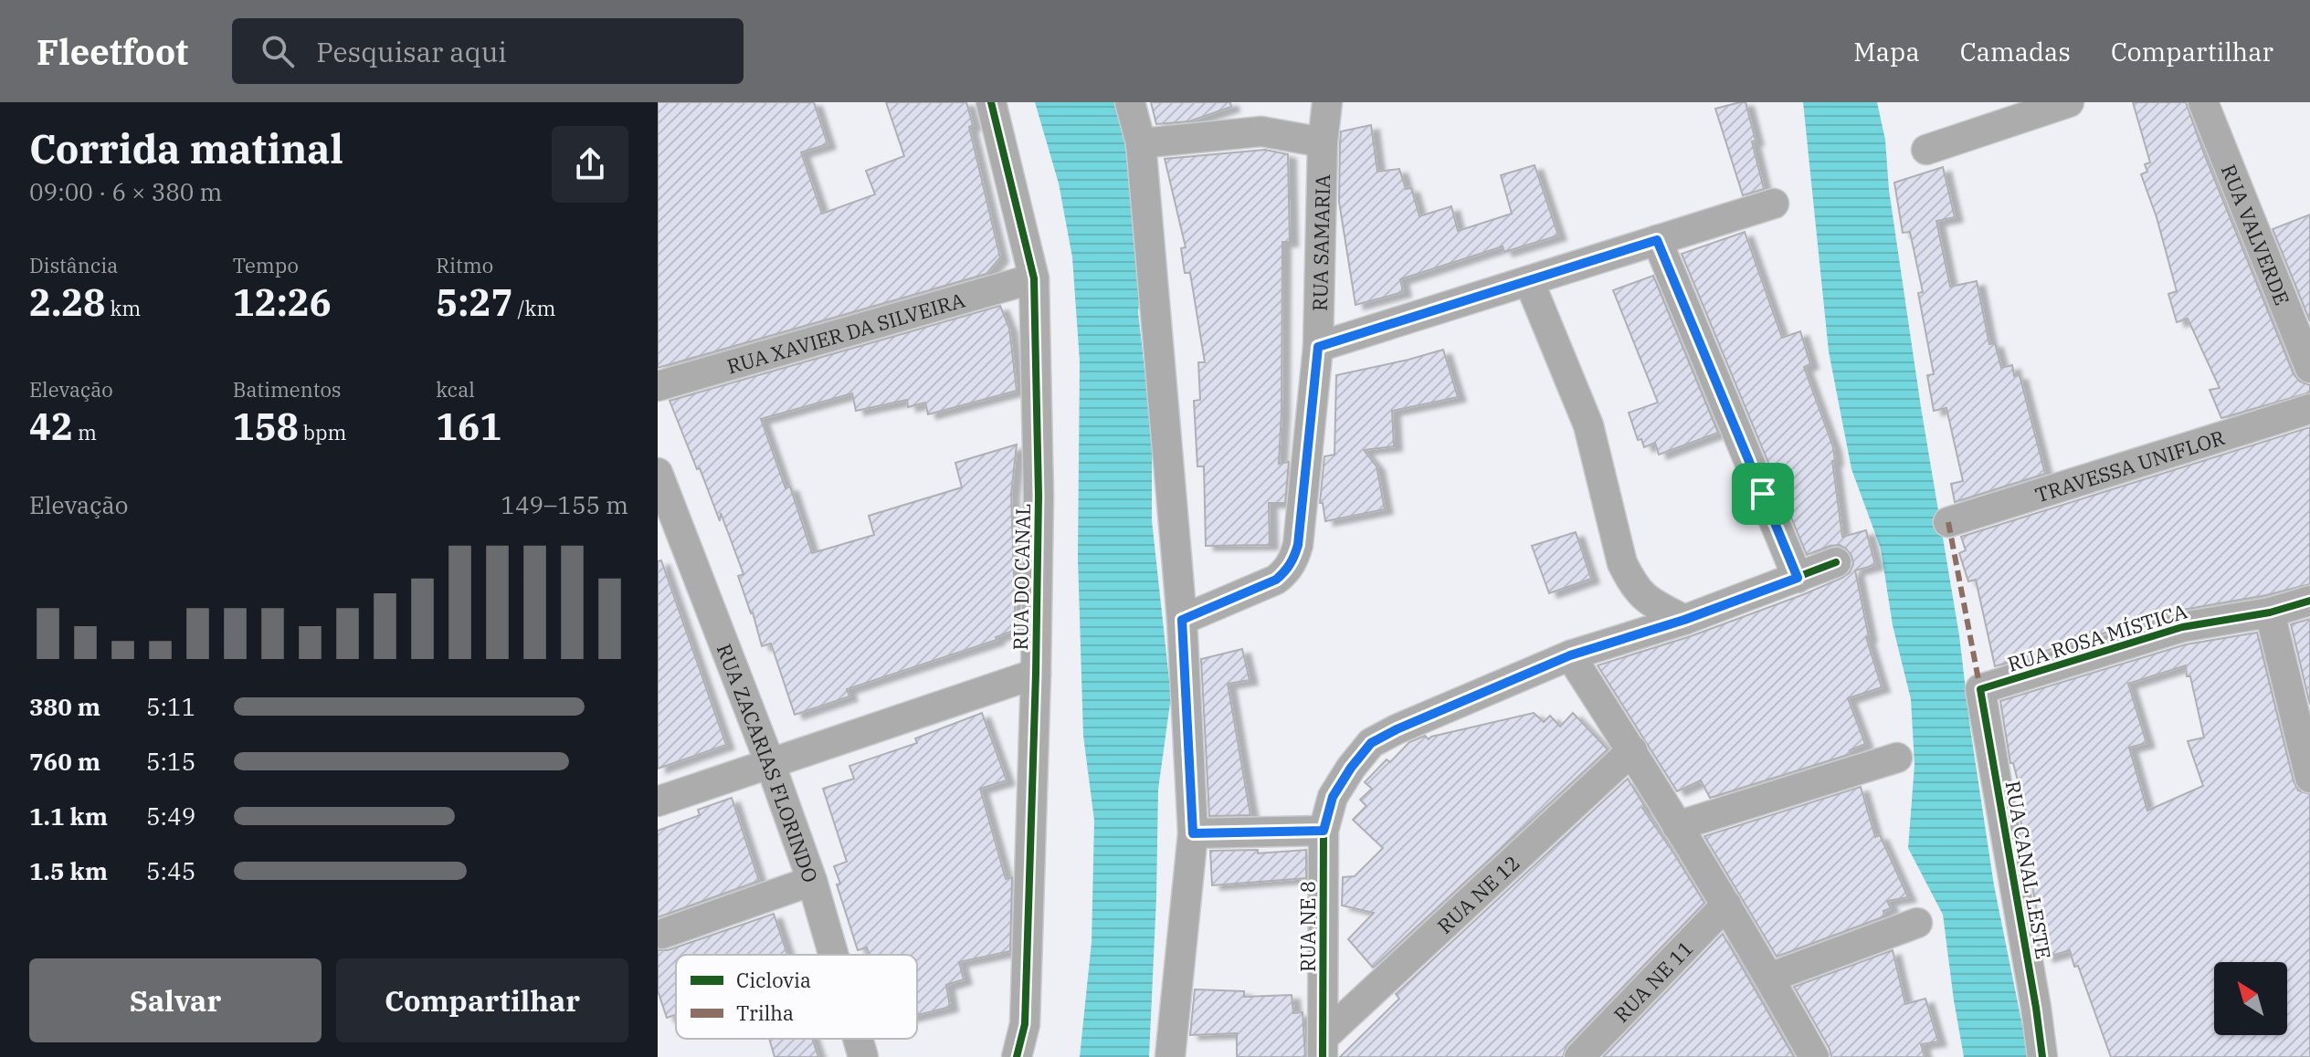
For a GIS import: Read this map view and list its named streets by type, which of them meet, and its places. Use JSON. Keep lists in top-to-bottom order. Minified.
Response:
{"streets":{"street":["RUA VALVERDE","RUA SAMARIA","RUA XAVIER DA SILVEIRA","TRAVESSA UNIFLOR","RUA DO CANAL","RUA ROSA MÍSTICA","RUA ZACARIAS FLORINDO","RUA CANAL LESTE","RUA NE 12","RUA NE 8","RUA NE 11"]},"crossings":[["RUA XAVIER DA SILVEIRA","RUA DO CANAL"],["RUA ROSA MÍSTICA","RUA CANAL LESTE"],["RUA NE 12","RUA NE 8"]],"legend":["Ciclovia","Trilha"],"north":"top left","page":{"header":"Fleetfoot","search":"Pesquisar aqui","nav":["Mapa","Camadas","Compartilhar"],"heading":["Corrida matinal","09:00 · 6 × 380 m"],"stats":[["Distância","2.28 km"],["Tempo","12:26"],["Ritmo","5:27 /km"],["Elevação","42 m"],["Batimentos","158 bpm"],["kcal","161"]],"chart":["Elevação","149–155 m"],"list":[{"name":"380 m","note":"5:11"},{"name":"760 m","note":"5:15"},{"name":"1.1 km","note":"5:49"},{"name":"1.5 km","note":"5:45"}],"buttons":["Salvar","Compartilhar"]}}
